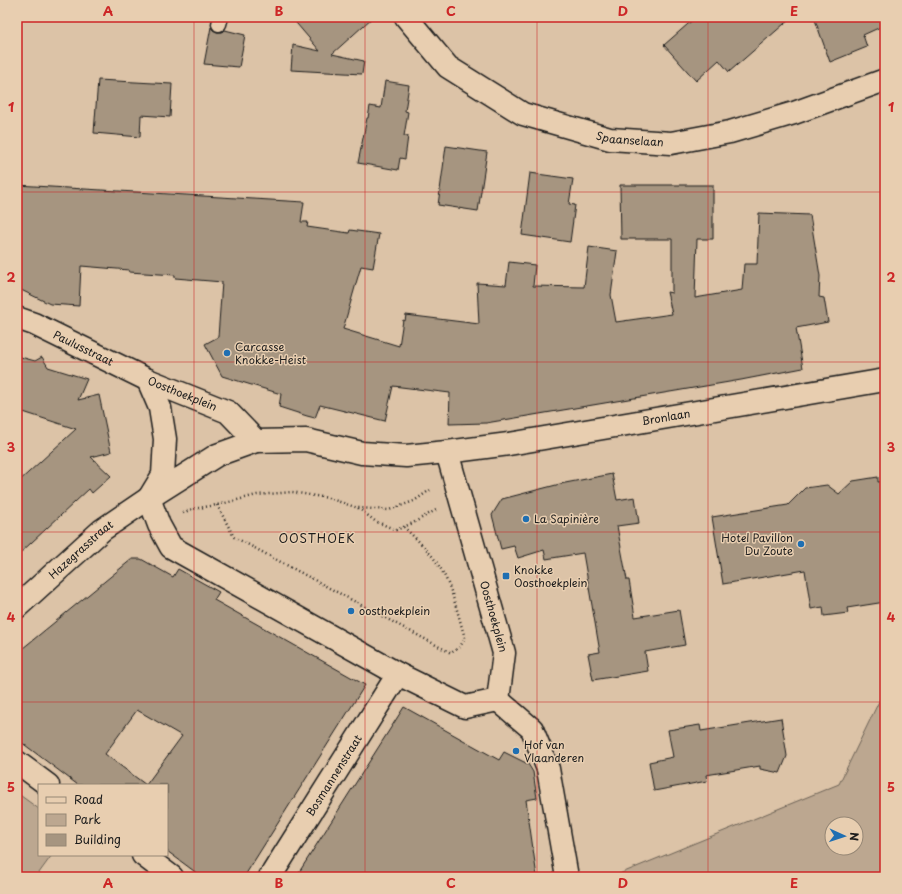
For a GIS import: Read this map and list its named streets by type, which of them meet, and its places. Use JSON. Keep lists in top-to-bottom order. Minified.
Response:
{"streets":{"street":["Spaanselaan","Paulusstraat","Oosthoekplein","Bronlaan","Hazegrasstraat","Bosmannenstraat"]},"crossings":[["Paulusstraat","Oosthoekplein"],["Oosthoekplein","Bronlaan"],["Oosthoekplein","Hazegrasstraat"]],"districts":["OOSTHOEK"],"places":{"other":["Carcasse Knokke-Heist","La Sapinière","Hotel Pavillon Du Zoute","oosthoekplein","Hof van Vlaanderen"],"transit":["Knokke Oosthoekplein"]},"legend":["Road","Park","Building"],"north":"right","grid":{"columns":["A","B","C","D","E"],"rows":["1","2","3","4","5"]}}
